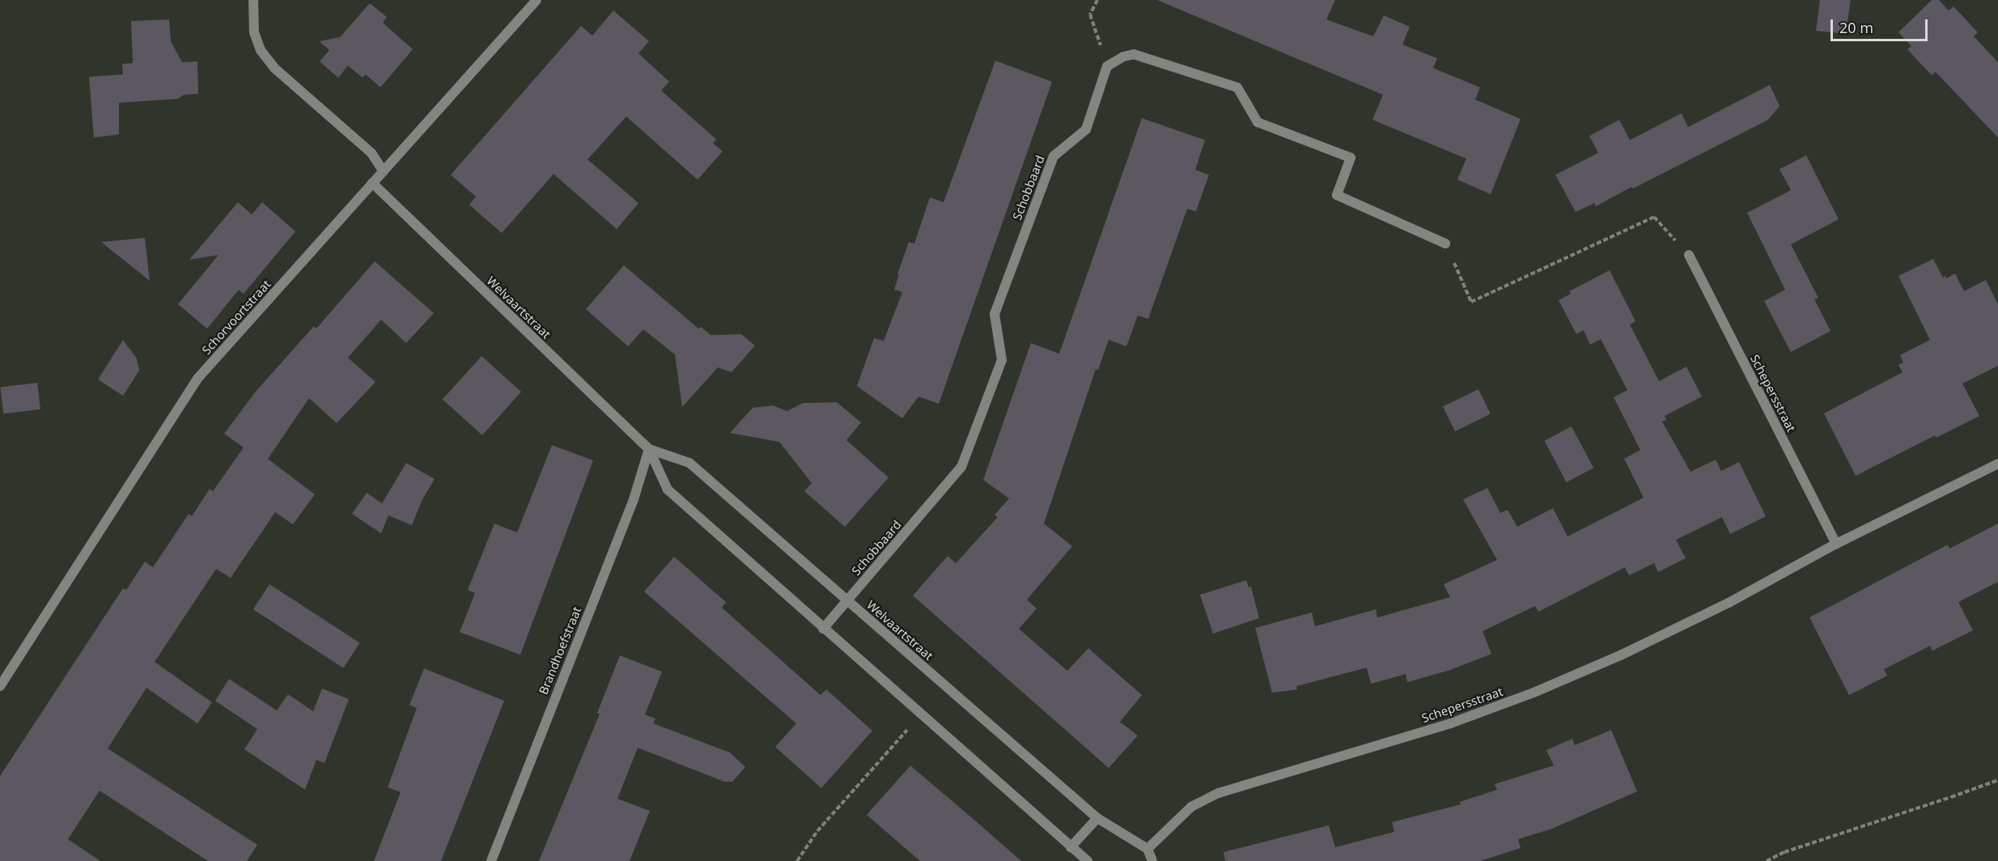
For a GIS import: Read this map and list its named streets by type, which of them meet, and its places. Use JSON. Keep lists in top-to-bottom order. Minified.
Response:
{"streets":{"street":["Schobbaard","Welvaartstraat","Schorvoortstraat","Schepersstraat","Brandhoefstraat"]},"crossings":[["Schobbaard","Welvaartstraat"],["Welvaartstraat","Schorvoortstraat"],["Welvaartstraat","Brandhoefstraat"]],"scale_bar":"20 m"}
